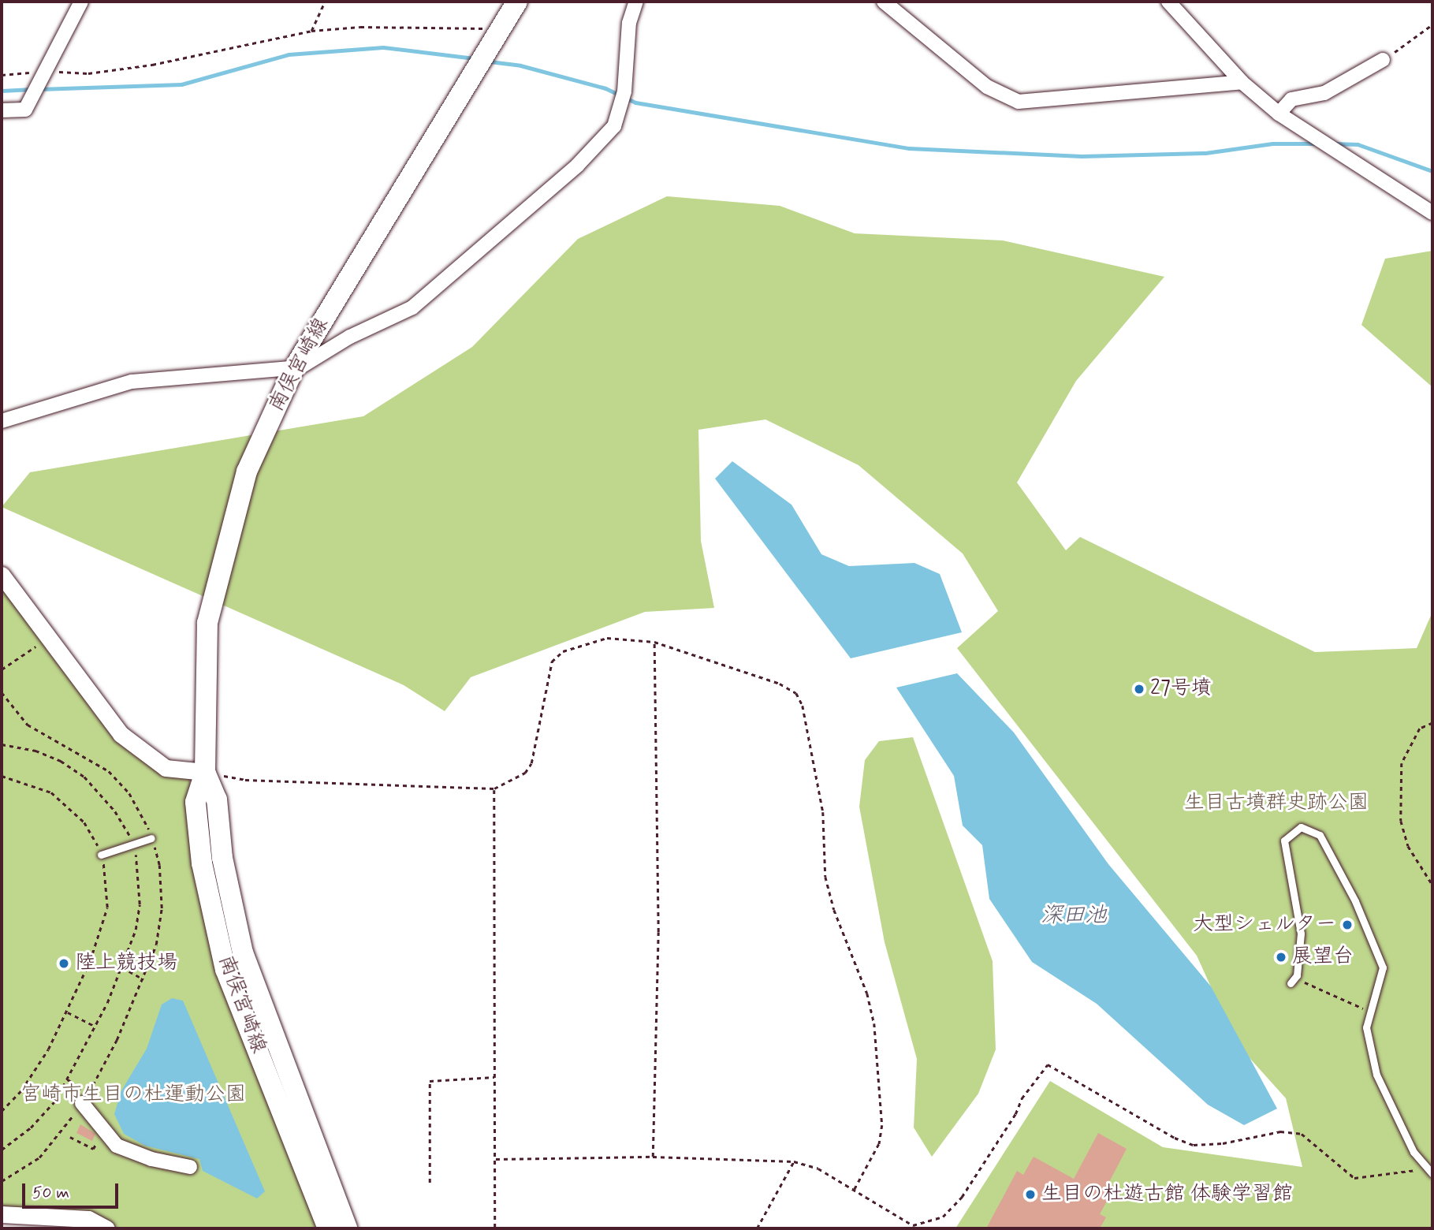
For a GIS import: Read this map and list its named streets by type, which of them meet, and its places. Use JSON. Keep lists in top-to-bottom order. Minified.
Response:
{"streets":{"main road":["南俣宮崎線"]},"water":["深田池"],"parks":["生目古墳群史跡公園","宮崎市生目の杜運動公園"],"places":["27号墳","大型シェルター","展望台","陸上競技場","生目の杜遊古館 体験学習館"],"scale_bar":"50 m"}
